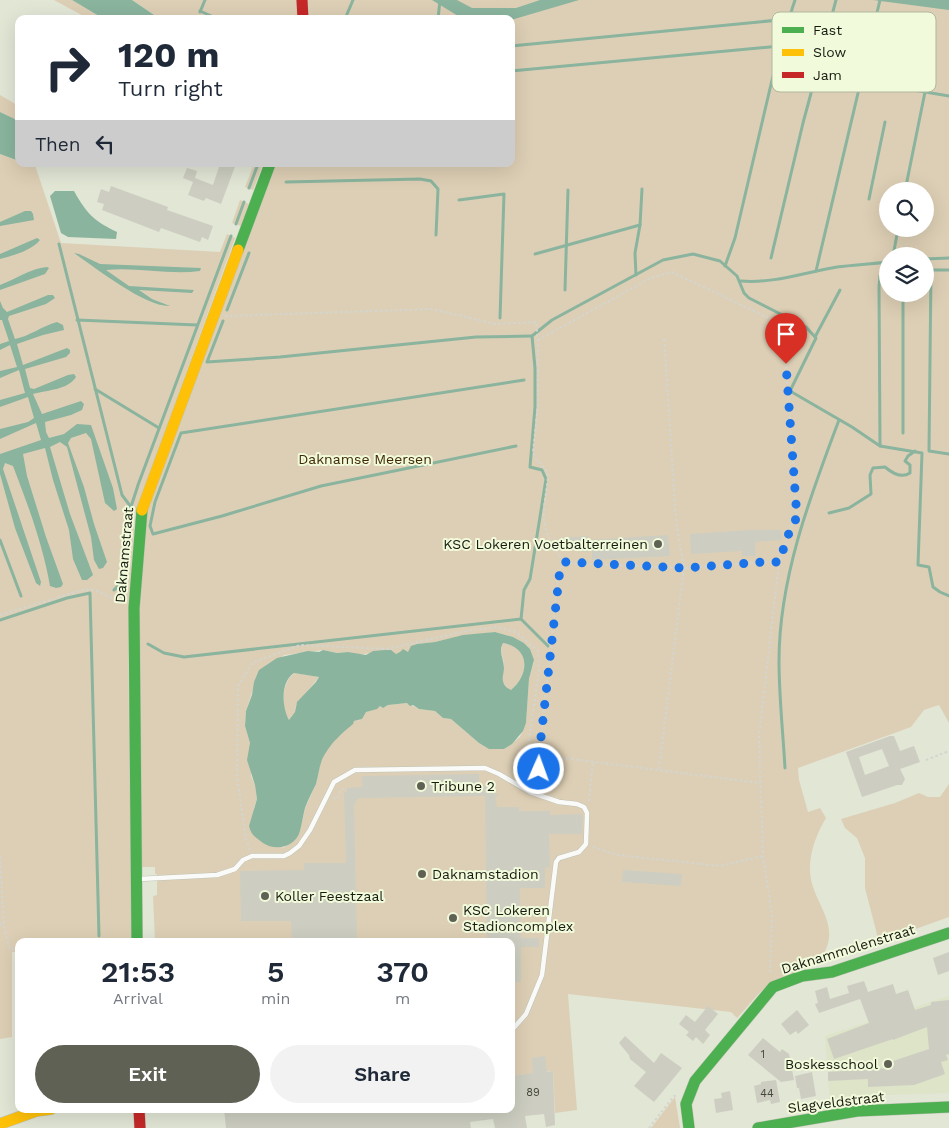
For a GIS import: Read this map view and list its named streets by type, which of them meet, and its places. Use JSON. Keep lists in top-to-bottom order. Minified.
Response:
{"streets":{"street":["Daknamstraat","Daknammolenstraat","Slagveldstraat"]},"parks":["Daknamse Meersen"],"places":["KSC Lokeren Voetbalterreinen","Tribune 2","Daknamstadion","Koller Feestzaal","KSC Lokeren Stadioncomplex","Boskesschool"],"house_numbers":["1","89","44"],"legend":["Fast","Slow","Jam"],"page":{"turn":["120 m","Turn right"],"then":"Then","eta":["21:53","Arrival","5","min","370","m"],"buttons":["Exit","Share"]}}
